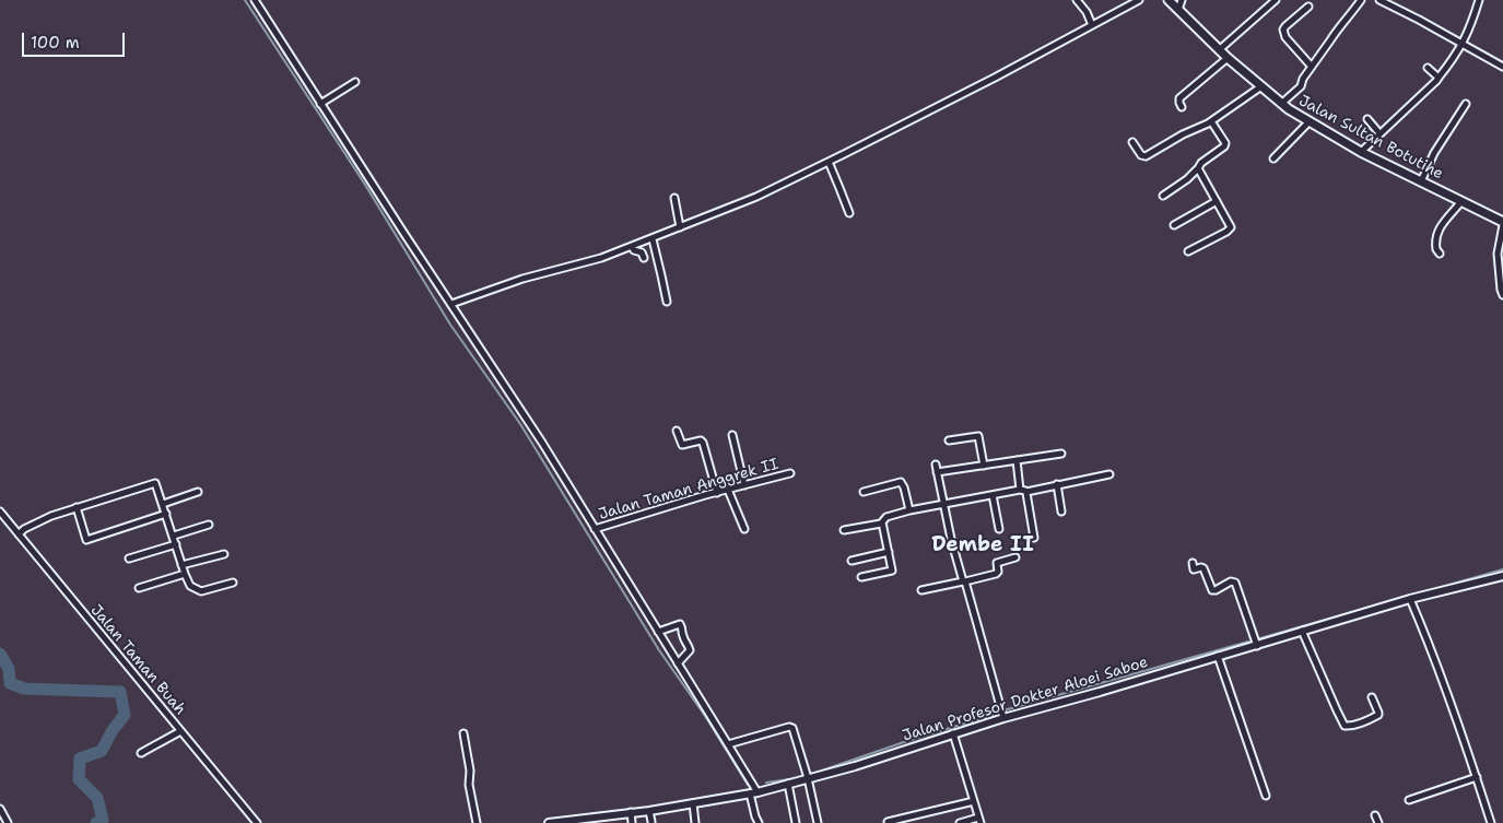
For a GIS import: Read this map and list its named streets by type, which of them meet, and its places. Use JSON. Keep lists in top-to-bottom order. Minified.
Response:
{"streets":{"main road":["Jalan Sultan Botutihe"],"street":["Jalan Taman Anggrek II","Jalan Taman Buah","Jalan Profesor Dokter Aloei Saboe"]},"districts":["Dembe II"],"scale_bar":"100 m"}
